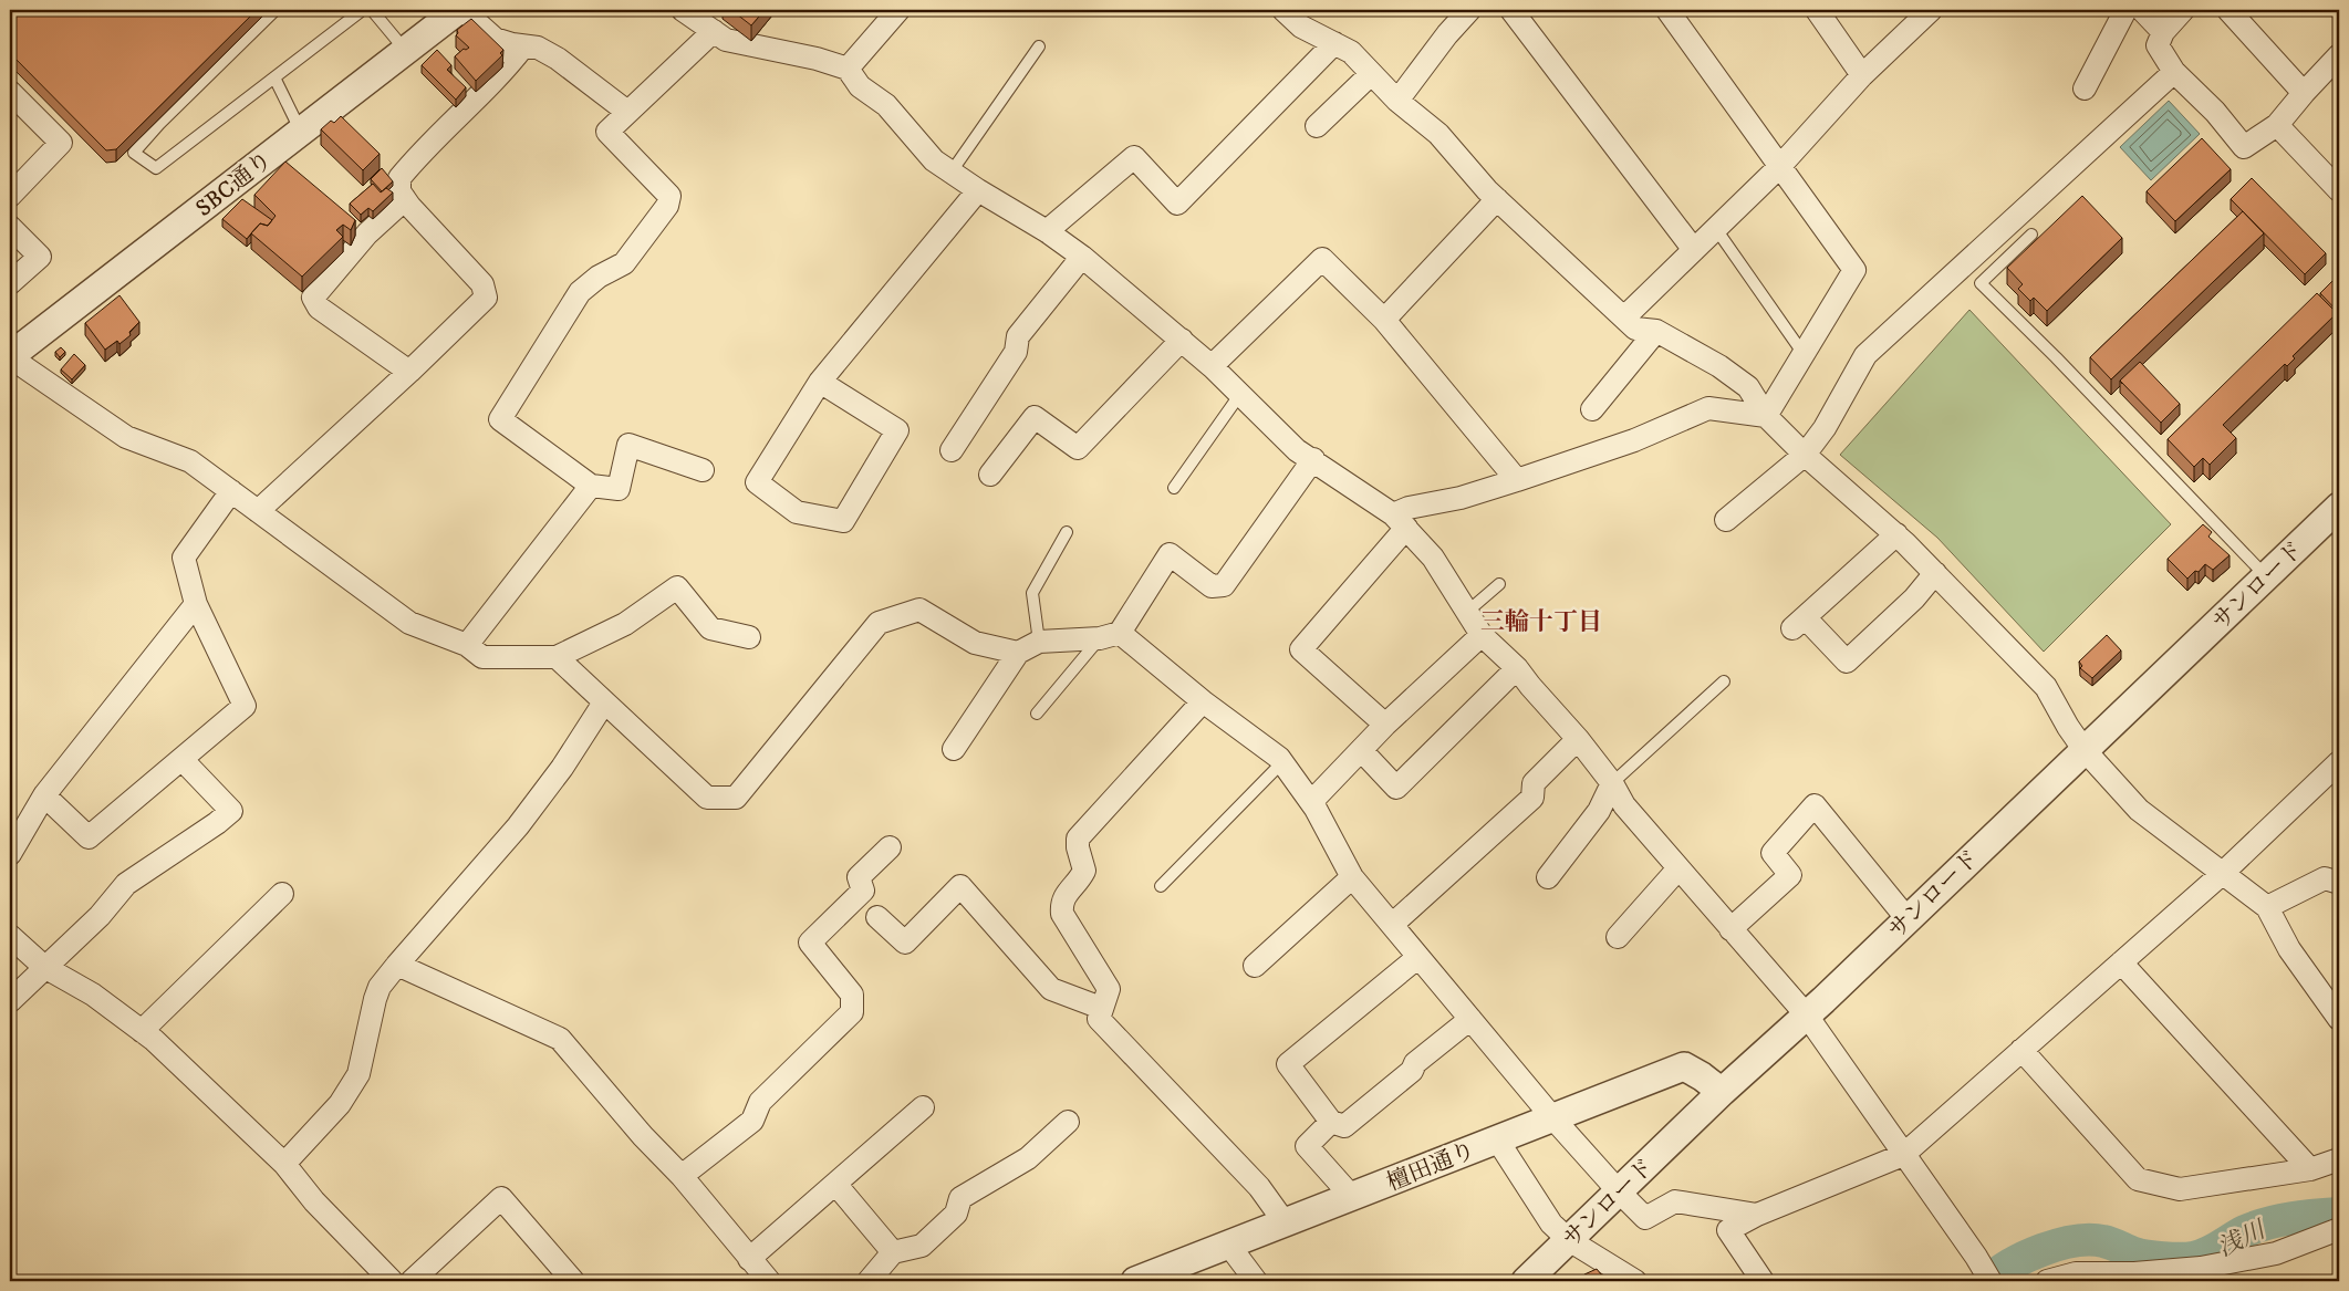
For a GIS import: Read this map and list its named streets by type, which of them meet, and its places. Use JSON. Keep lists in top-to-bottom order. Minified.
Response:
{"streets":{"street":["SBC通り","サンロード","檀田通り"]},"crossings":[["サンロード","檀田通り"]],"districts":["三輪十丁目"],"water":["浅川"]}
